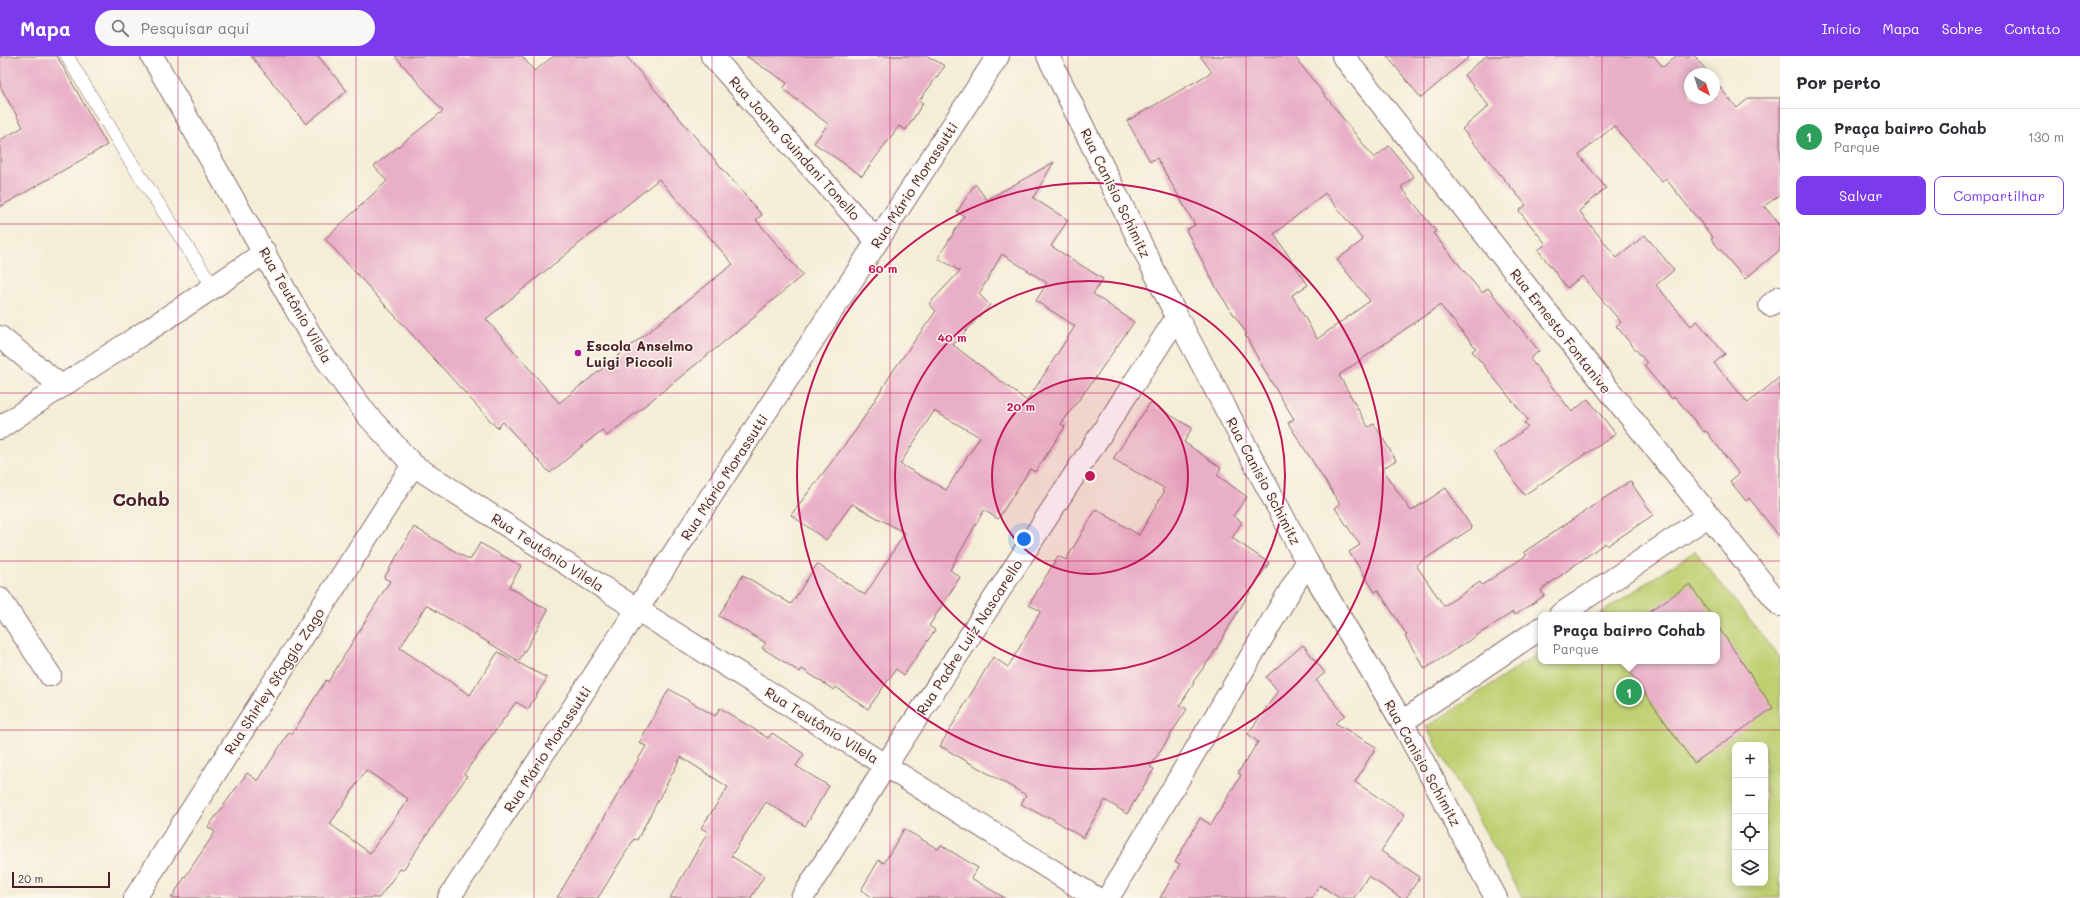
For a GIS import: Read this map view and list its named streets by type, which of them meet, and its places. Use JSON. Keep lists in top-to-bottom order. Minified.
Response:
{"streets":{"street":["Rua Joana Guindani Tonello","Rua Mário Morassutti","Rua Canisio Schimitz","Rua Teutônio Vilela","Rua Ernesto Fontanive","Rua Padre Luiz Nascarello","Rua Shirley Sfoggia Zago"]},"crossings":[["Rua Joana Guindani Tonello","Rua Mário Morassutti"],["Rua Mário Morassutti","Rua Teutônio Vilela"],["Rua Canisio Schimitz","Rua Padre Luiz Nascarello"],["Rua Teutônio Vilela","Rua Padre Luiz Nascarello"],["Rua Teutônio Vilela","Rua Shirley Sfoggia Zago"]],"districts":["Cohab"],"places":["Escola Anselmo Luigi Piccoli"],"scale_bar":"20 m","north":"bottom right","page":{"header":"Mapa","search":"Pesquisar aqui","nav":["Início","Mapa","Sobre","Contato"],"heading":"Por perto","list":[{"mark":"1","name":"Praça bairro Cohab","note":"Parque","value":"130 m"}],"buttons":["Salvar","Compartilhar"],"popup":["Praça bairro Cohab","Parque"],"pins":"1","map_buttons":["+","−"],"scale":"20 m"},"rings":["60 m","40 m","20 m"]}
